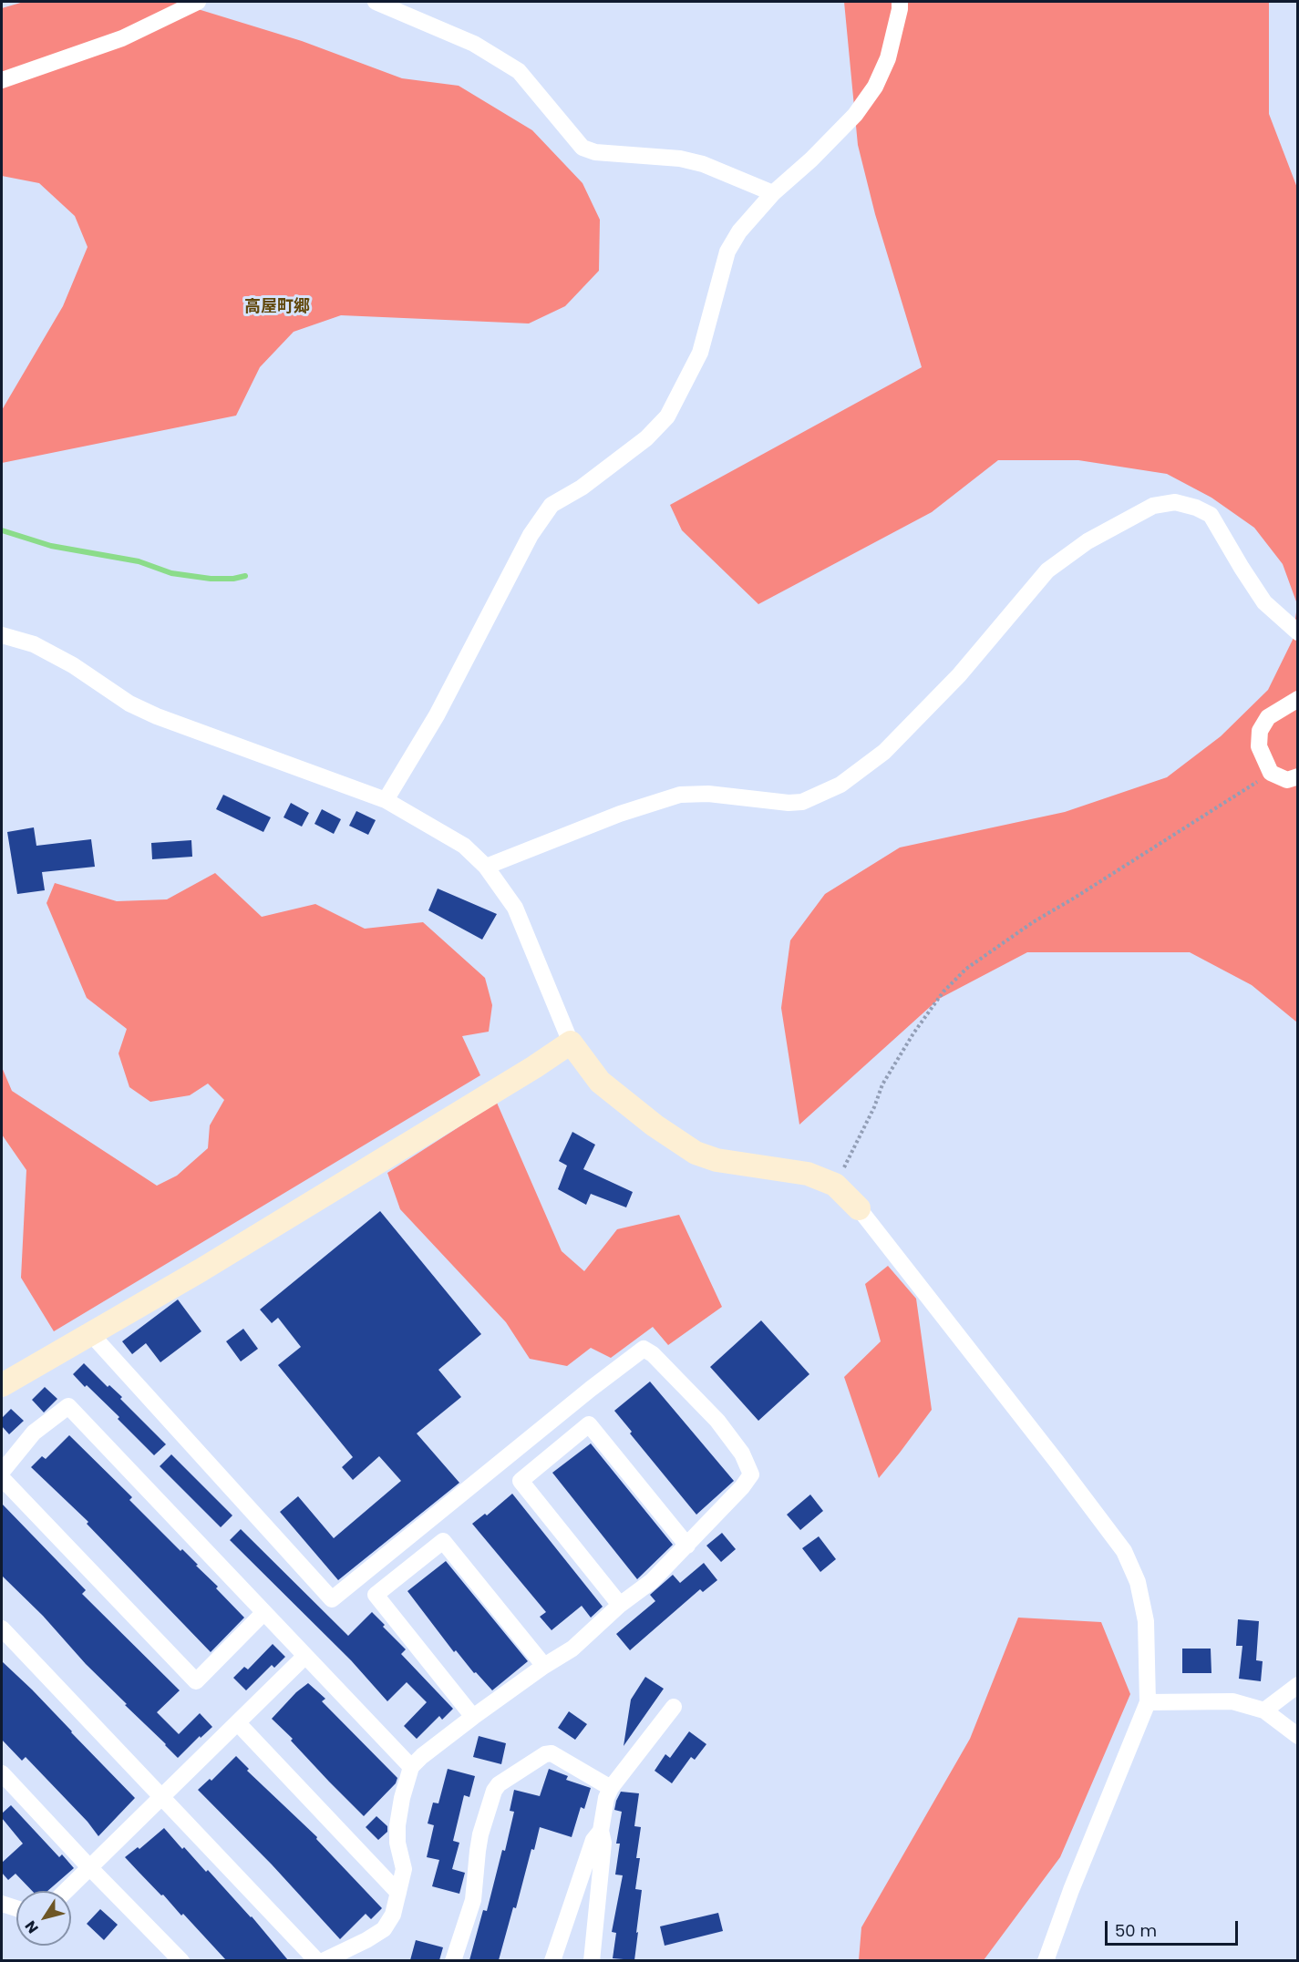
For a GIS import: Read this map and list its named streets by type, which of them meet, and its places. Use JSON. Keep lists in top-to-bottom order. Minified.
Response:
{"districts":["高屋町郷"],"scale_bar":"50 m","north":"bottom left"}
